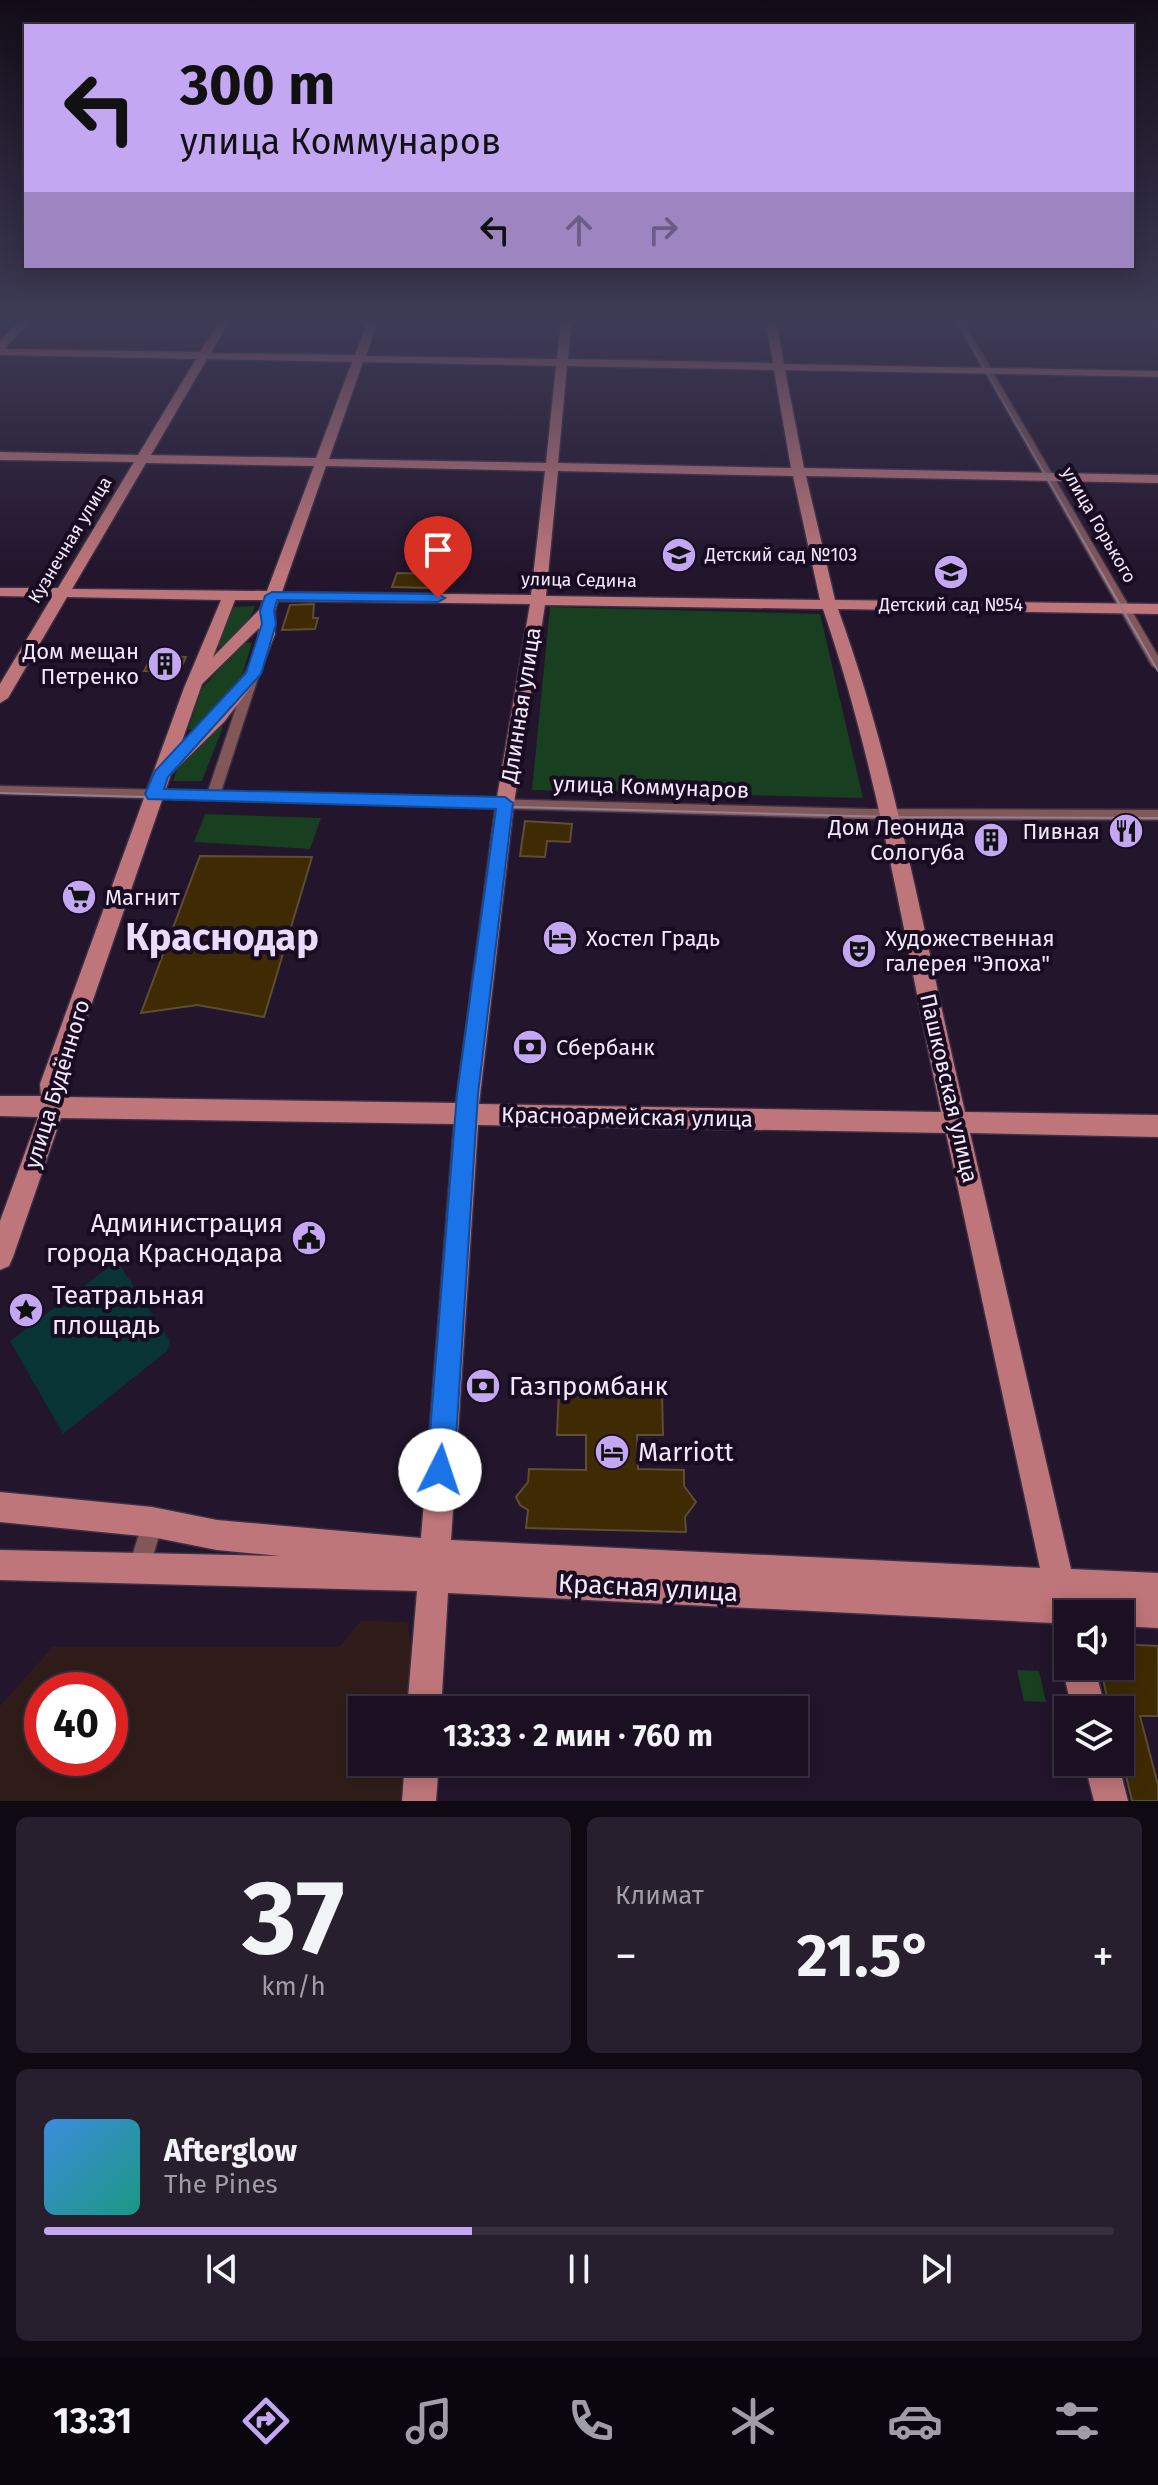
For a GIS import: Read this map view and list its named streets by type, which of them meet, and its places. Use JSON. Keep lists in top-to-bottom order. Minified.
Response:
{"streets":{"street":["улица Горького","Кузнечная улица","улица Седина","Длинная улица","улица Коммунаров","улица Будённого","Пашковская улица","Красноармейская улица","Красная улица"]},"crossings":[["улица Горького","улица Седина"],["Кузнечная улица","улица Седина"],["улица Седина","Длинная улица"],["улица Седина","улица Будённого"],["улица Седина","Пашковская улица"],["Длинная улица","улица Коммунаров"],["Длинная улица","Красноармейская улица"],["Длинная улица","Красная улица"],["улица Коммунаров","улица Будённого"],["улица Коммунаров","Пашковская улица"],["улица Будённого","Красноармейская улица"],["Пашковская улица","Красноармейская улица"]],"districts":["Краснодар"],"places":{"school or university":["Детский сад №103","Детский сад №54"],"building":["Дом мещан Петренко","Дом Леонида Сологуба"],"restaurant":["Пивная"],"supermarket":["Магнит"],"hotel":["Хостел Градь","Marriott"],"theatre":["Художественная галерея \"Эпоха\""],"bank":["Сбербанк","Газпромбанк"],"public building":["Администрация города Краснодара"],"place":["Театральная площадь"]},"page":{"turn":["300 m","улица Коммунаров"],"limit":"40","trip":"13:33 · 2 мин · 760 m","tile":[["37","km/h"],"Климат"],"heat":["−","21.5°","+"],"song":["Afterglow","The Pines"],"tabs":"13:31"}}
